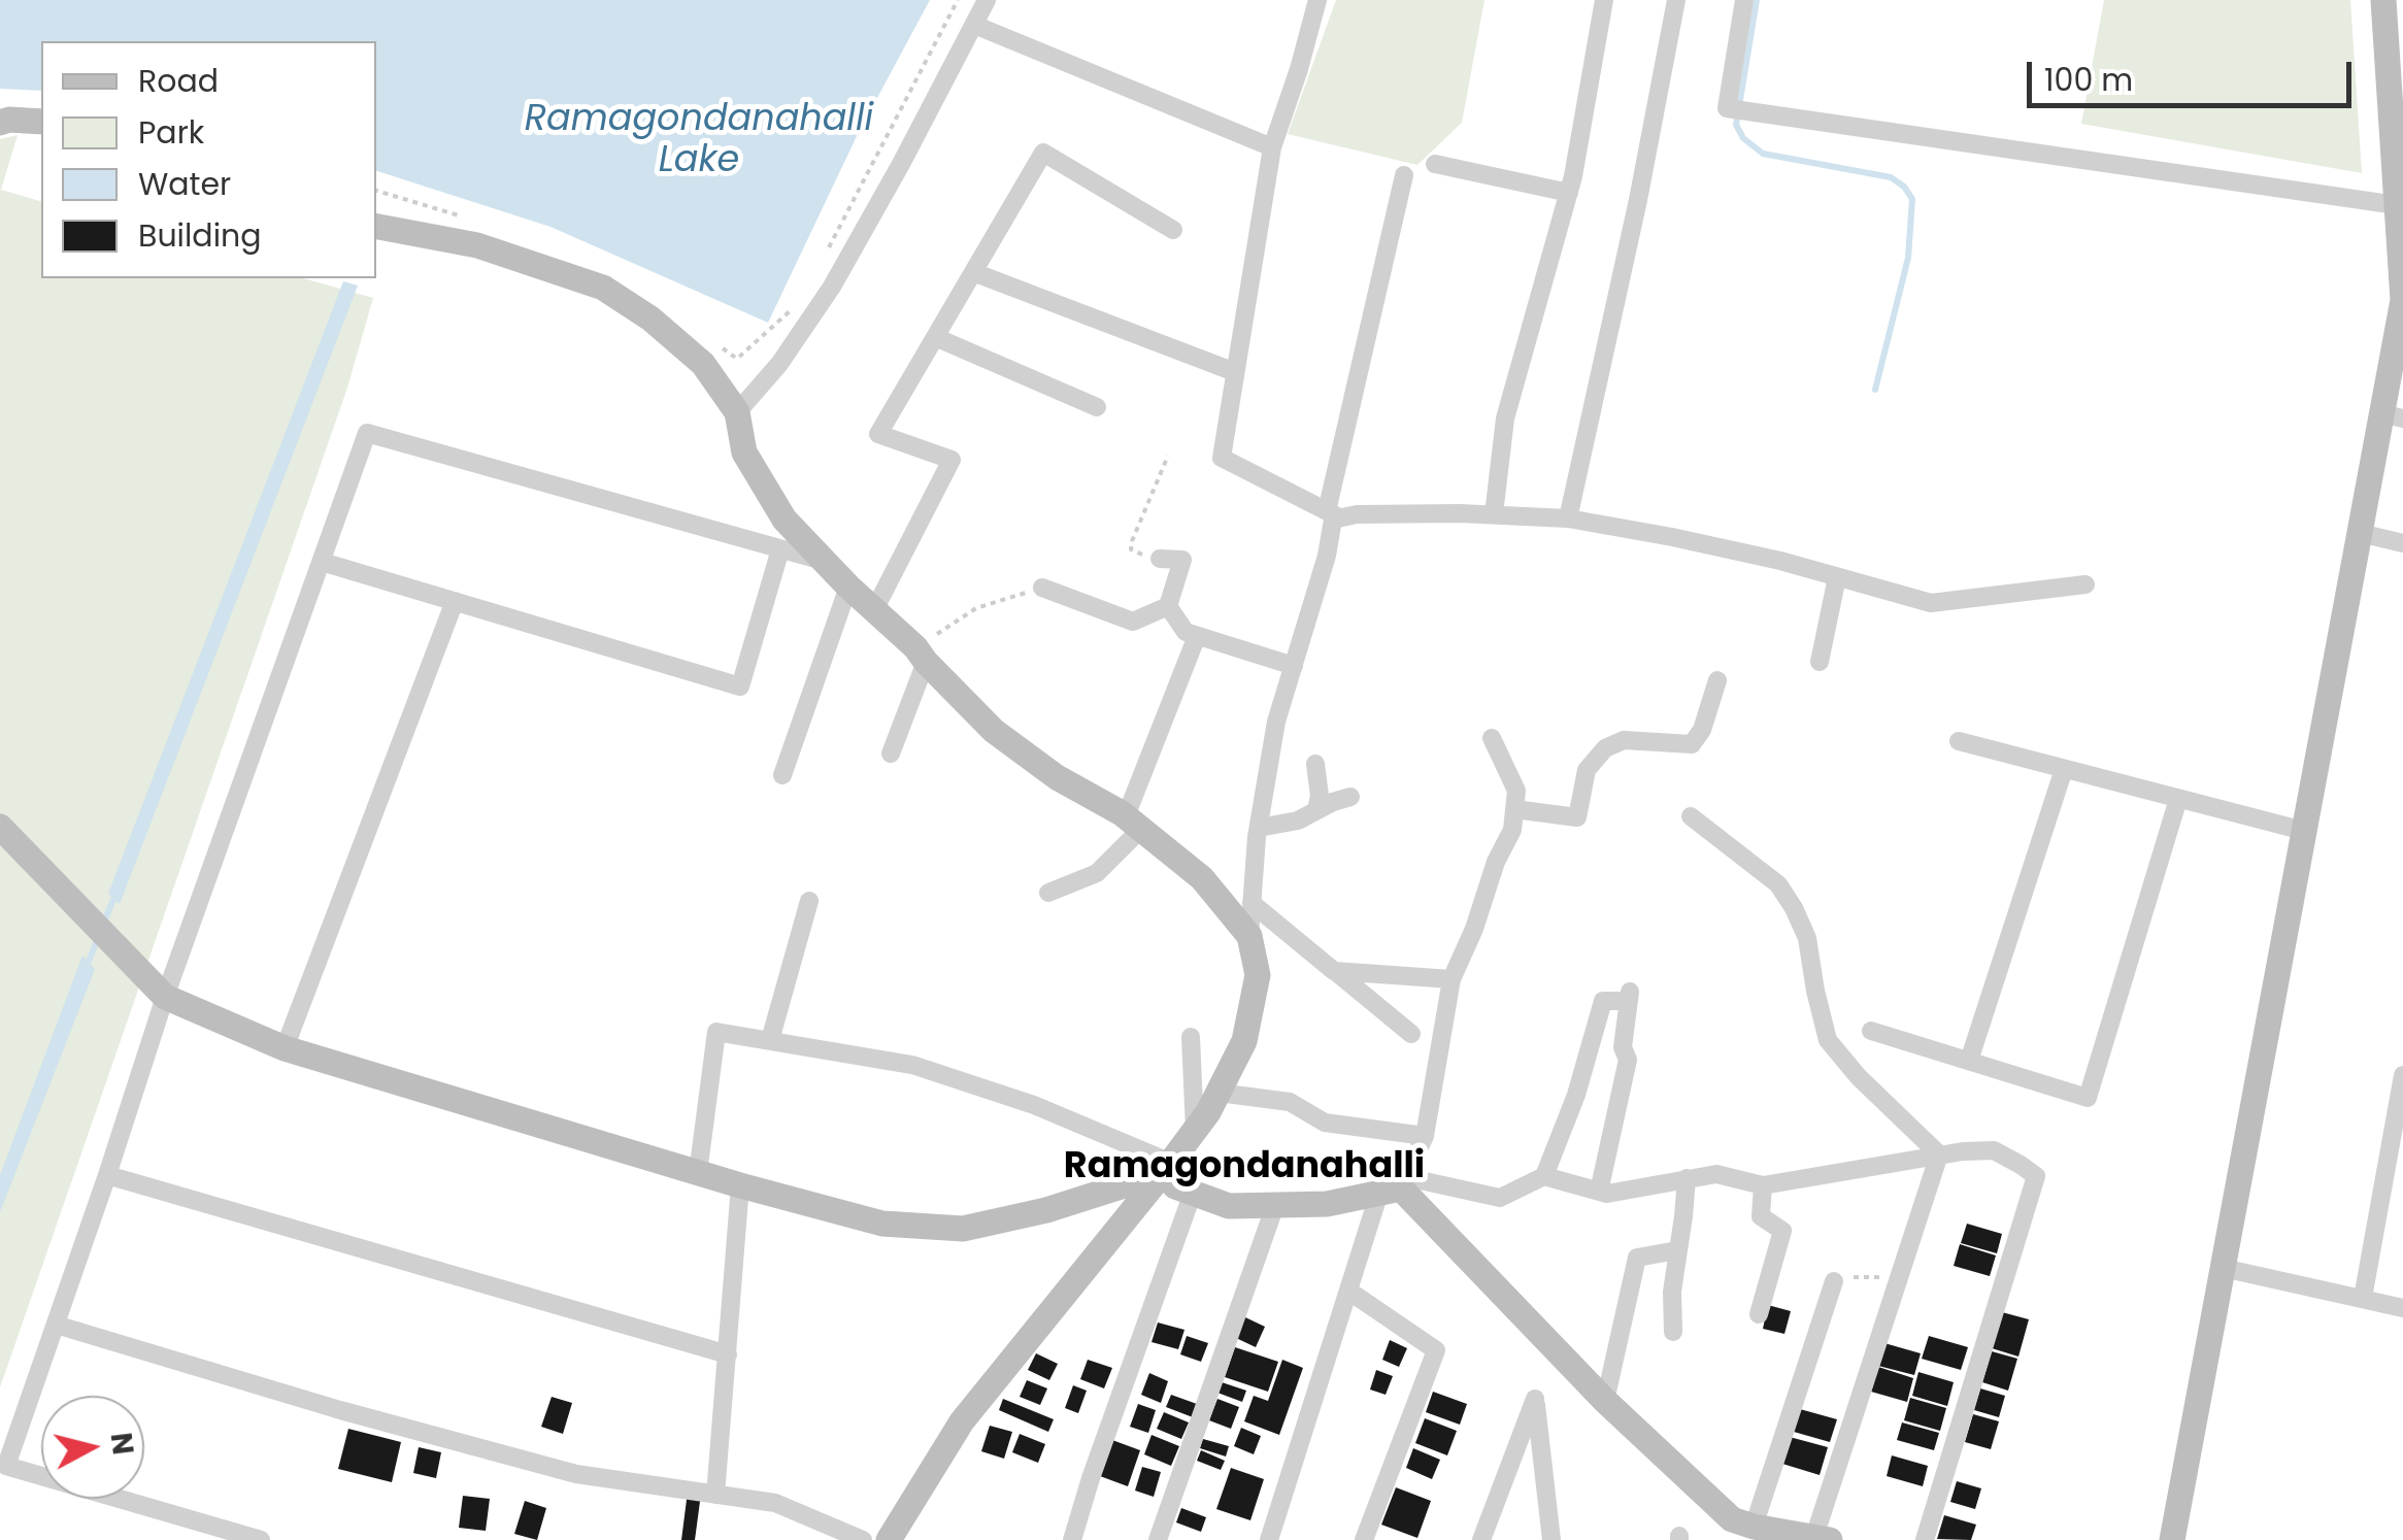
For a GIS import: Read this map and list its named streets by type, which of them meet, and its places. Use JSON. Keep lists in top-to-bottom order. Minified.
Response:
{"districts":["Ramagondanahalli"],"water":["Ramagondanahalli Lake"],"legend":["Road","Park","Water","Building"],"scale_bar":"100 m","north":"right"}
